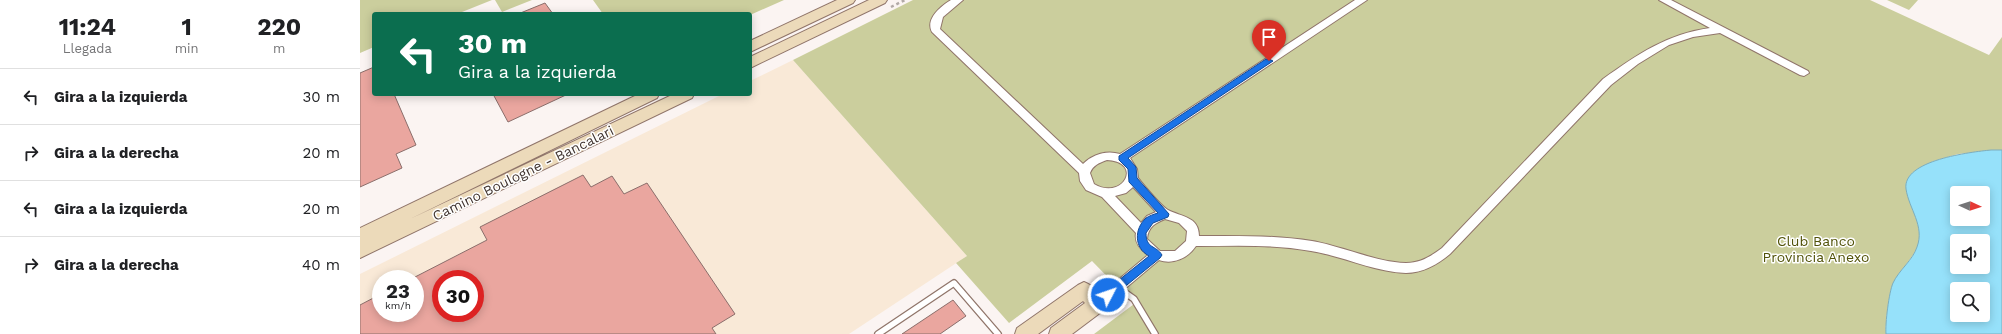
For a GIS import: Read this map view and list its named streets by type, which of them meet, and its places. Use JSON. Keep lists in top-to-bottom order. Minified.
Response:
{"streets":{"main road":["Camino Boulogne - Bancalari"]},"parks":["Club Banco Provincia Anexo"],"north":"right","page":{"eta":["11:24","Llegada","1","min","220","m"],"turn":["30 m","Gira a la izquierda"],"list":[{"name":"Gira a la izquierda","value":"30 m"},{"name":"Gira a la derecha","value":"20 m"},{"name":"Gira a la izquierda","value":"20 m"},{"name":"Gira a la derecha","value":"40 m"}],"speed":"23 km/h","limit":"30"}}
